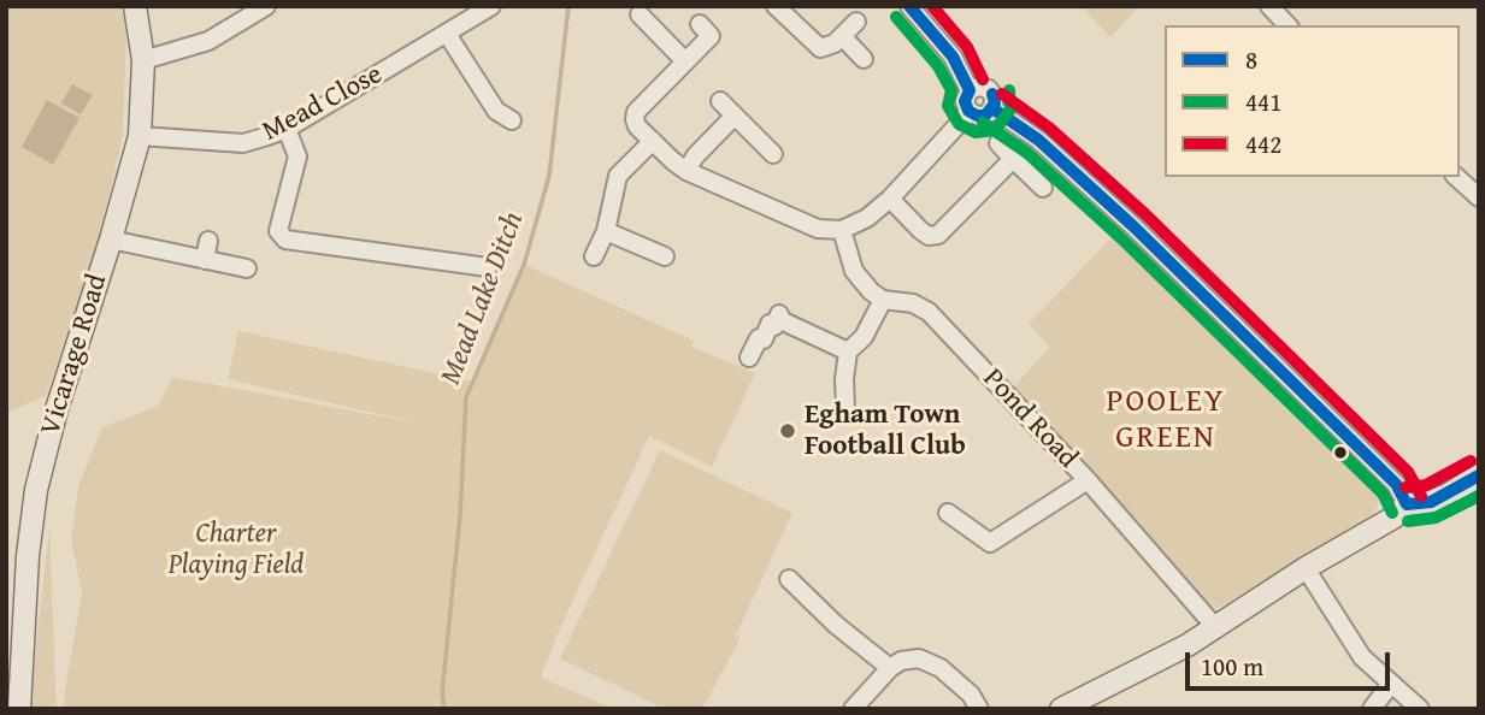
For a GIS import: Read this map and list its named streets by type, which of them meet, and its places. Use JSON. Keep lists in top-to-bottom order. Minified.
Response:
{"streets":{"main road":["Vicarage Road"],"street":["Mead Close","Pond Road"]},"crossings":[["Mead Close","Vicarage Road"]],"districts":["POOLEY GREEN"],"water":["Mead Lake Ditch"],"parks":["Charter Playing Field"],"places":["Egham Town Football Club"],"lines":["transit line 8","transit line 442","transit line 441"],"legend":["8","441","442"],"scale_bar":"100 m"}
